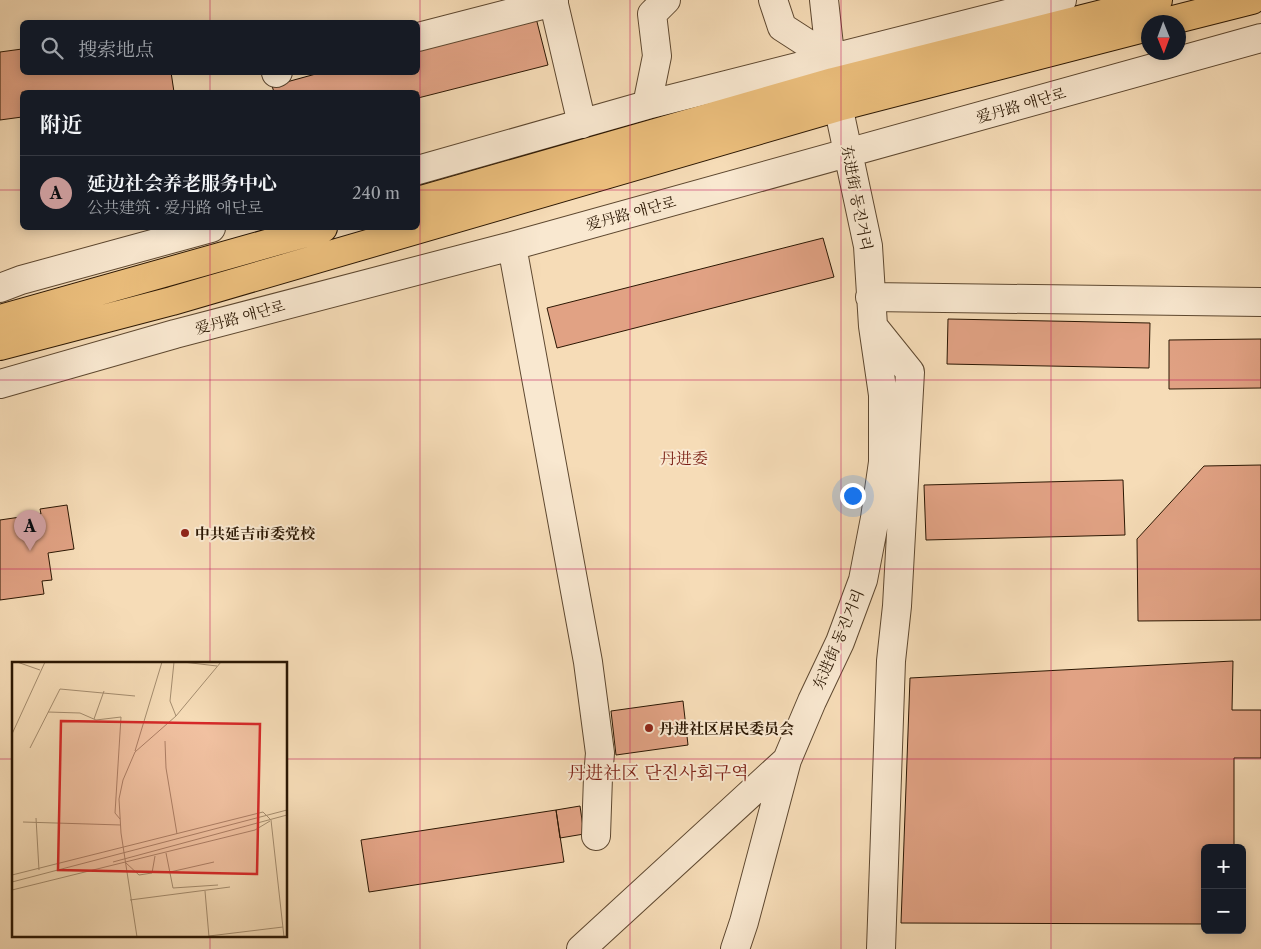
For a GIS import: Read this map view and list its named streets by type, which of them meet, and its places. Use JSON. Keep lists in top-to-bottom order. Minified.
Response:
{"streets":{"street":["爱丹路 애단로","东进街 동진거리"]},"crossings":[["爱丹路 애단로","东进街 동진거리"]],"districts":["丹进委","丹进社区 단진사회구역"],"places":["中共延吉市委党校","丹进社区居民委员会"],"north":"bottom","page":{"search":"搜索地点","heading":"附近","list":[{"mark":"A","name":"延边社会养老服务中心","note":"公共建筑 · 爱丹路 애단로","value":"240 m"}],"pins":"A","map_buttons":["+","−"]}}
